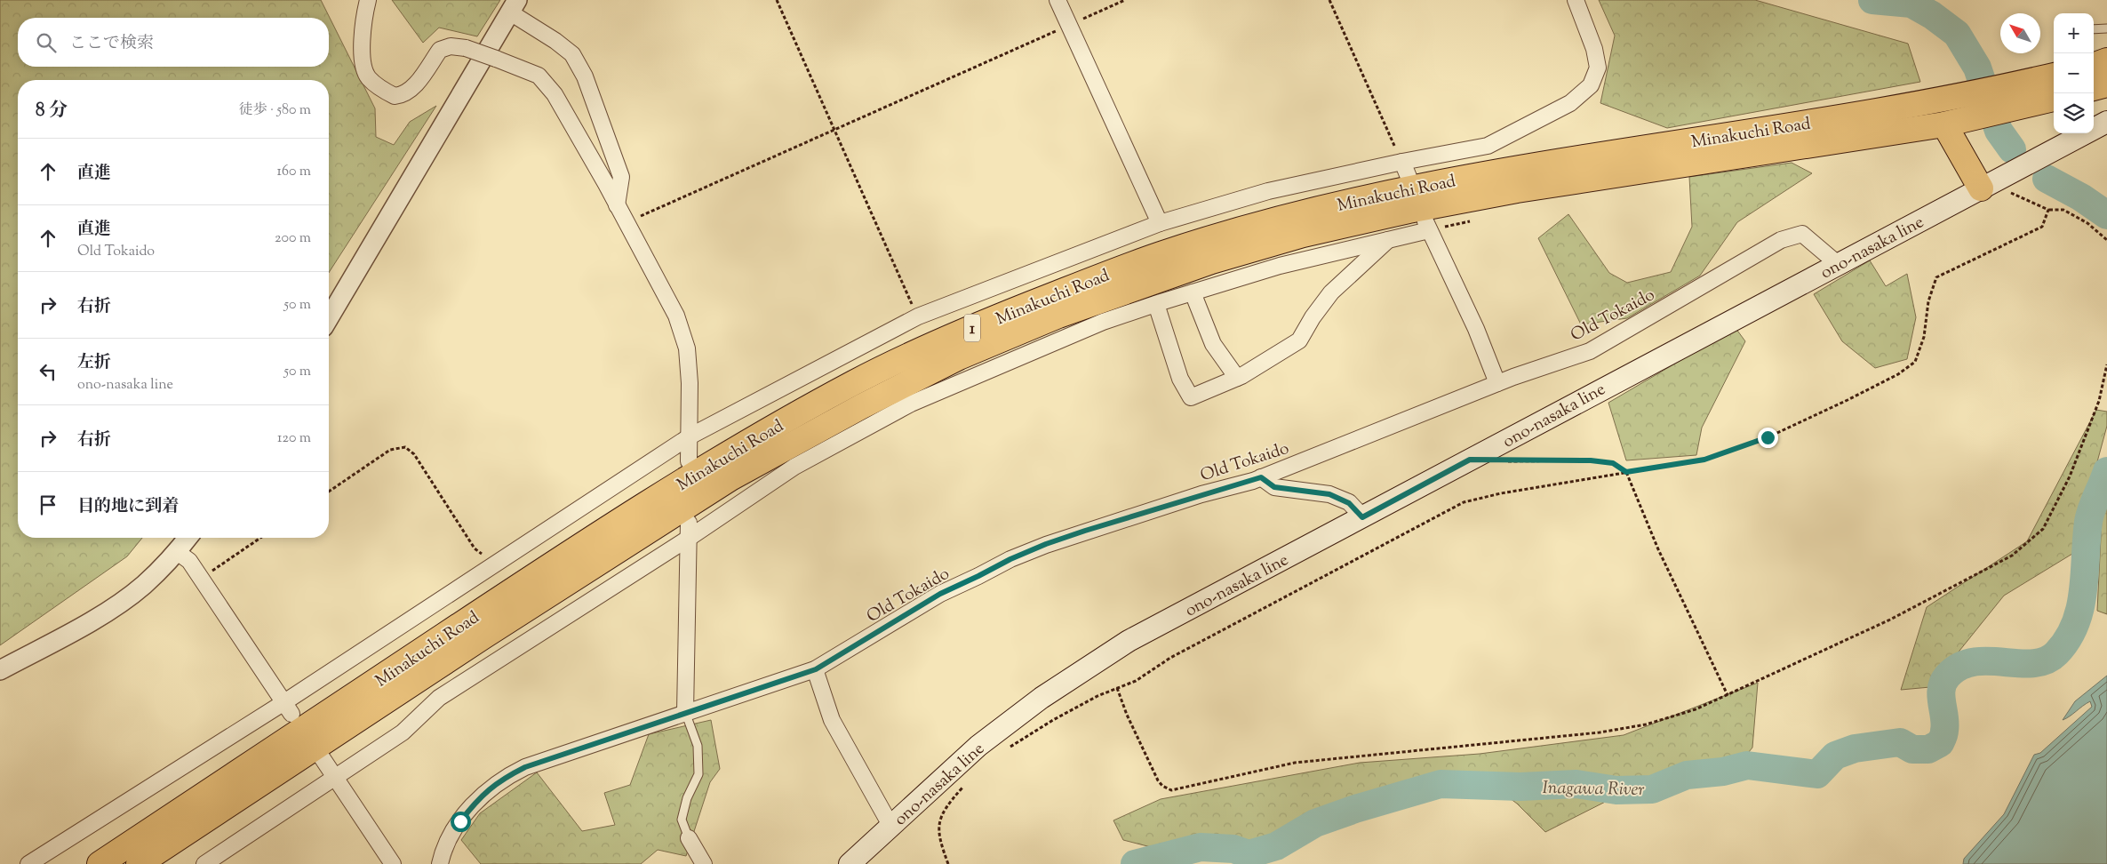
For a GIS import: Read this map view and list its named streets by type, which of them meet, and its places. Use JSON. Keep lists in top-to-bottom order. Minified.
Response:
{"streets":{"highway":["Minakuchi Road","1"],"main road":["ono-nasaka line"],"street":["Old Tokaido"]},"crossings":[["ono-nasaka line","Old Tokaido"]],"water":["Inagawa River"],"north":"top left","page":{"map_buttons":["+","−"],"search":"ここで検索","heading":["8 分","徒歩 · 580 m"],"list":[["直進","160 m"],["直進","Old Tokaido","200 m"],["右折","50 m"],["左折","ono-nasaka line","50 m"],["右折","120 m"],"目的地に到着"]}}
